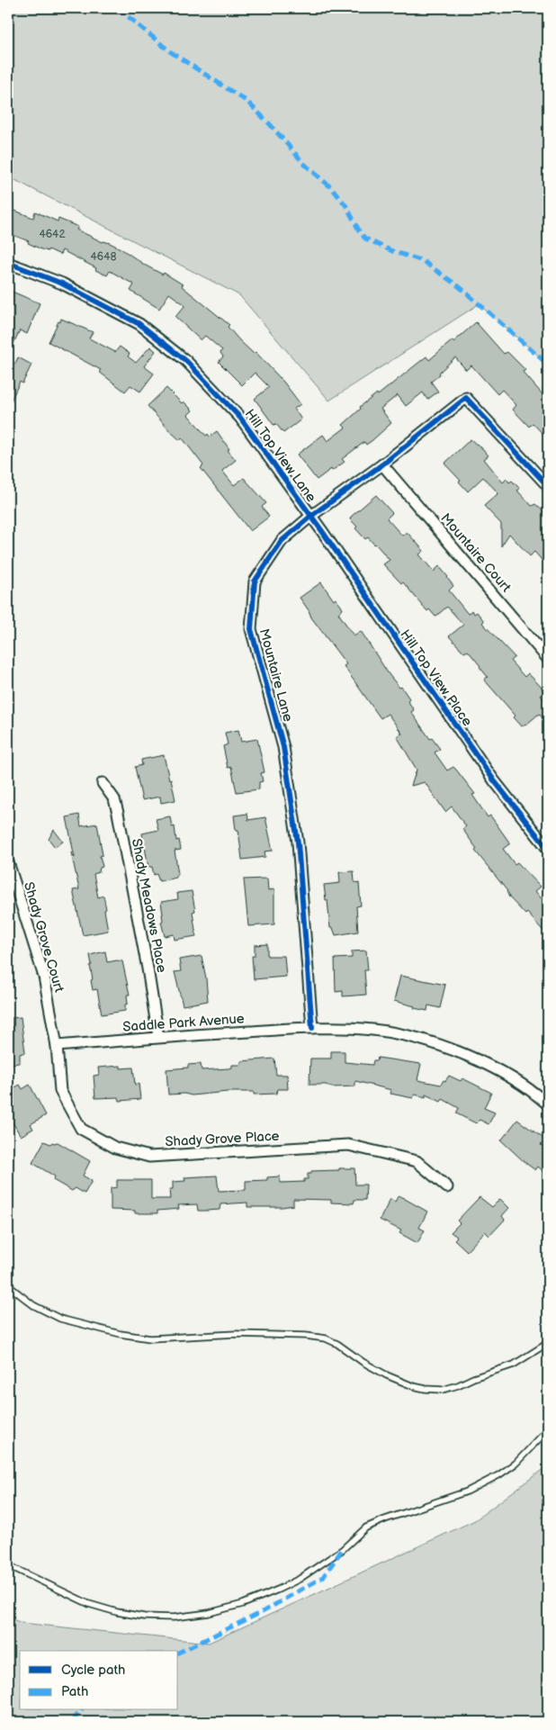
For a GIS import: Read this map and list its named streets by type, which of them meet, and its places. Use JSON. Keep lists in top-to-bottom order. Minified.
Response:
{"streets":{"street":["Hill Top View Lane","Mountaire Court","Mountaire Lane","Hill Top View Place","Shady Meadows Place","Shady Grove Court","Saddle Park Avenue","Shady Grove Place"]},"crossings":[["Hill Top View Lane","Mountaire Lane"],["Hill Top View Lane","Hill Top View Place"],["Mountaire Court","Mountaire Lane"],["Mountaire Lane","Hill Top View Place"],["Mountaire Lane","Saddle Park Avenue"],["Shady Meadows Place","Saddle Park Avenue"],["Shady Grove Court","Saddle Park Avenue"],["Shady Grove Court","Shady Grove Place"],["Saddle Park Avenue","Shady Grove Place"]],"house_numbers":["4642","4648"],"legend":["Cycle path","Path"]}
